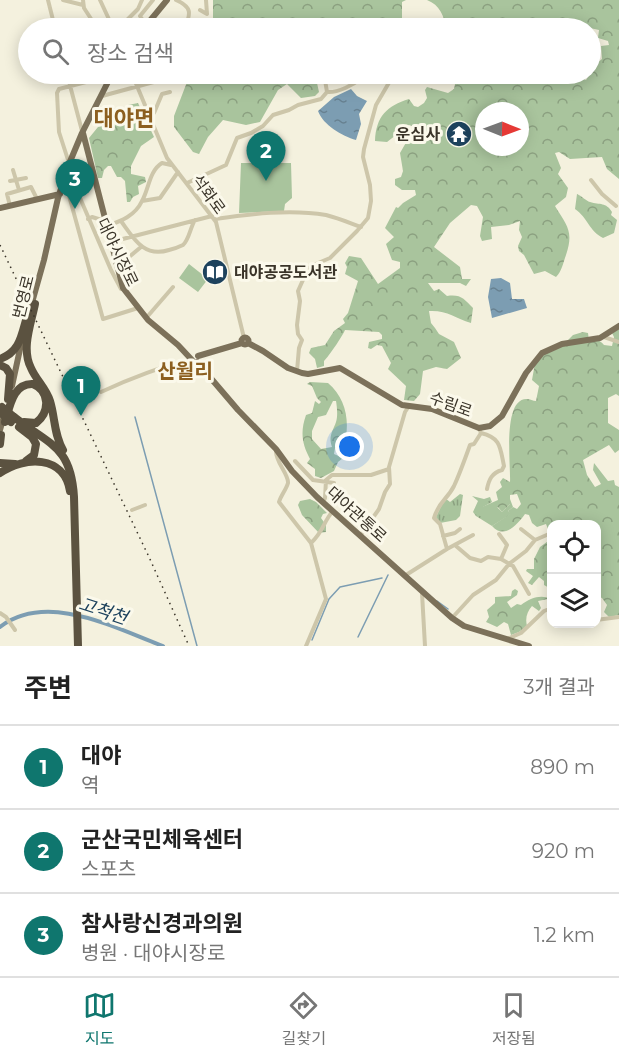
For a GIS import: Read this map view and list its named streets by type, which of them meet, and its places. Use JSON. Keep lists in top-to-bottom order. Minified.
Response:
{"streets":{"main road":["번영로","수림로","대야관통로"],"street":["석화로","대야시장로"]},"crossings":[["대야시장로","번영로"],["대야시장로","대야관통로"],["번영로","대야관통로"]],"districts":["대야면","산월리"],"water":["고척천"],"places":{"temple":["운심사"],"library":["대야공공도서관"]},"north":"right","page":{"search":"장소 검색","pins":["2","3","1"],"heading":["주변","3개 결과"],"list":[{"mark":"1","name":"대야","note":"역","value":"890 m"},{"mark":"2","name":"군산국민체육센터","note":"스포츠","value":"920 m"},{"mark":"3","name":"참사랑신경과의원","note":"병원 · 대야시장로","value":"1.2 km"}],"nav":["지도","길찾기","저장됨"]}}
